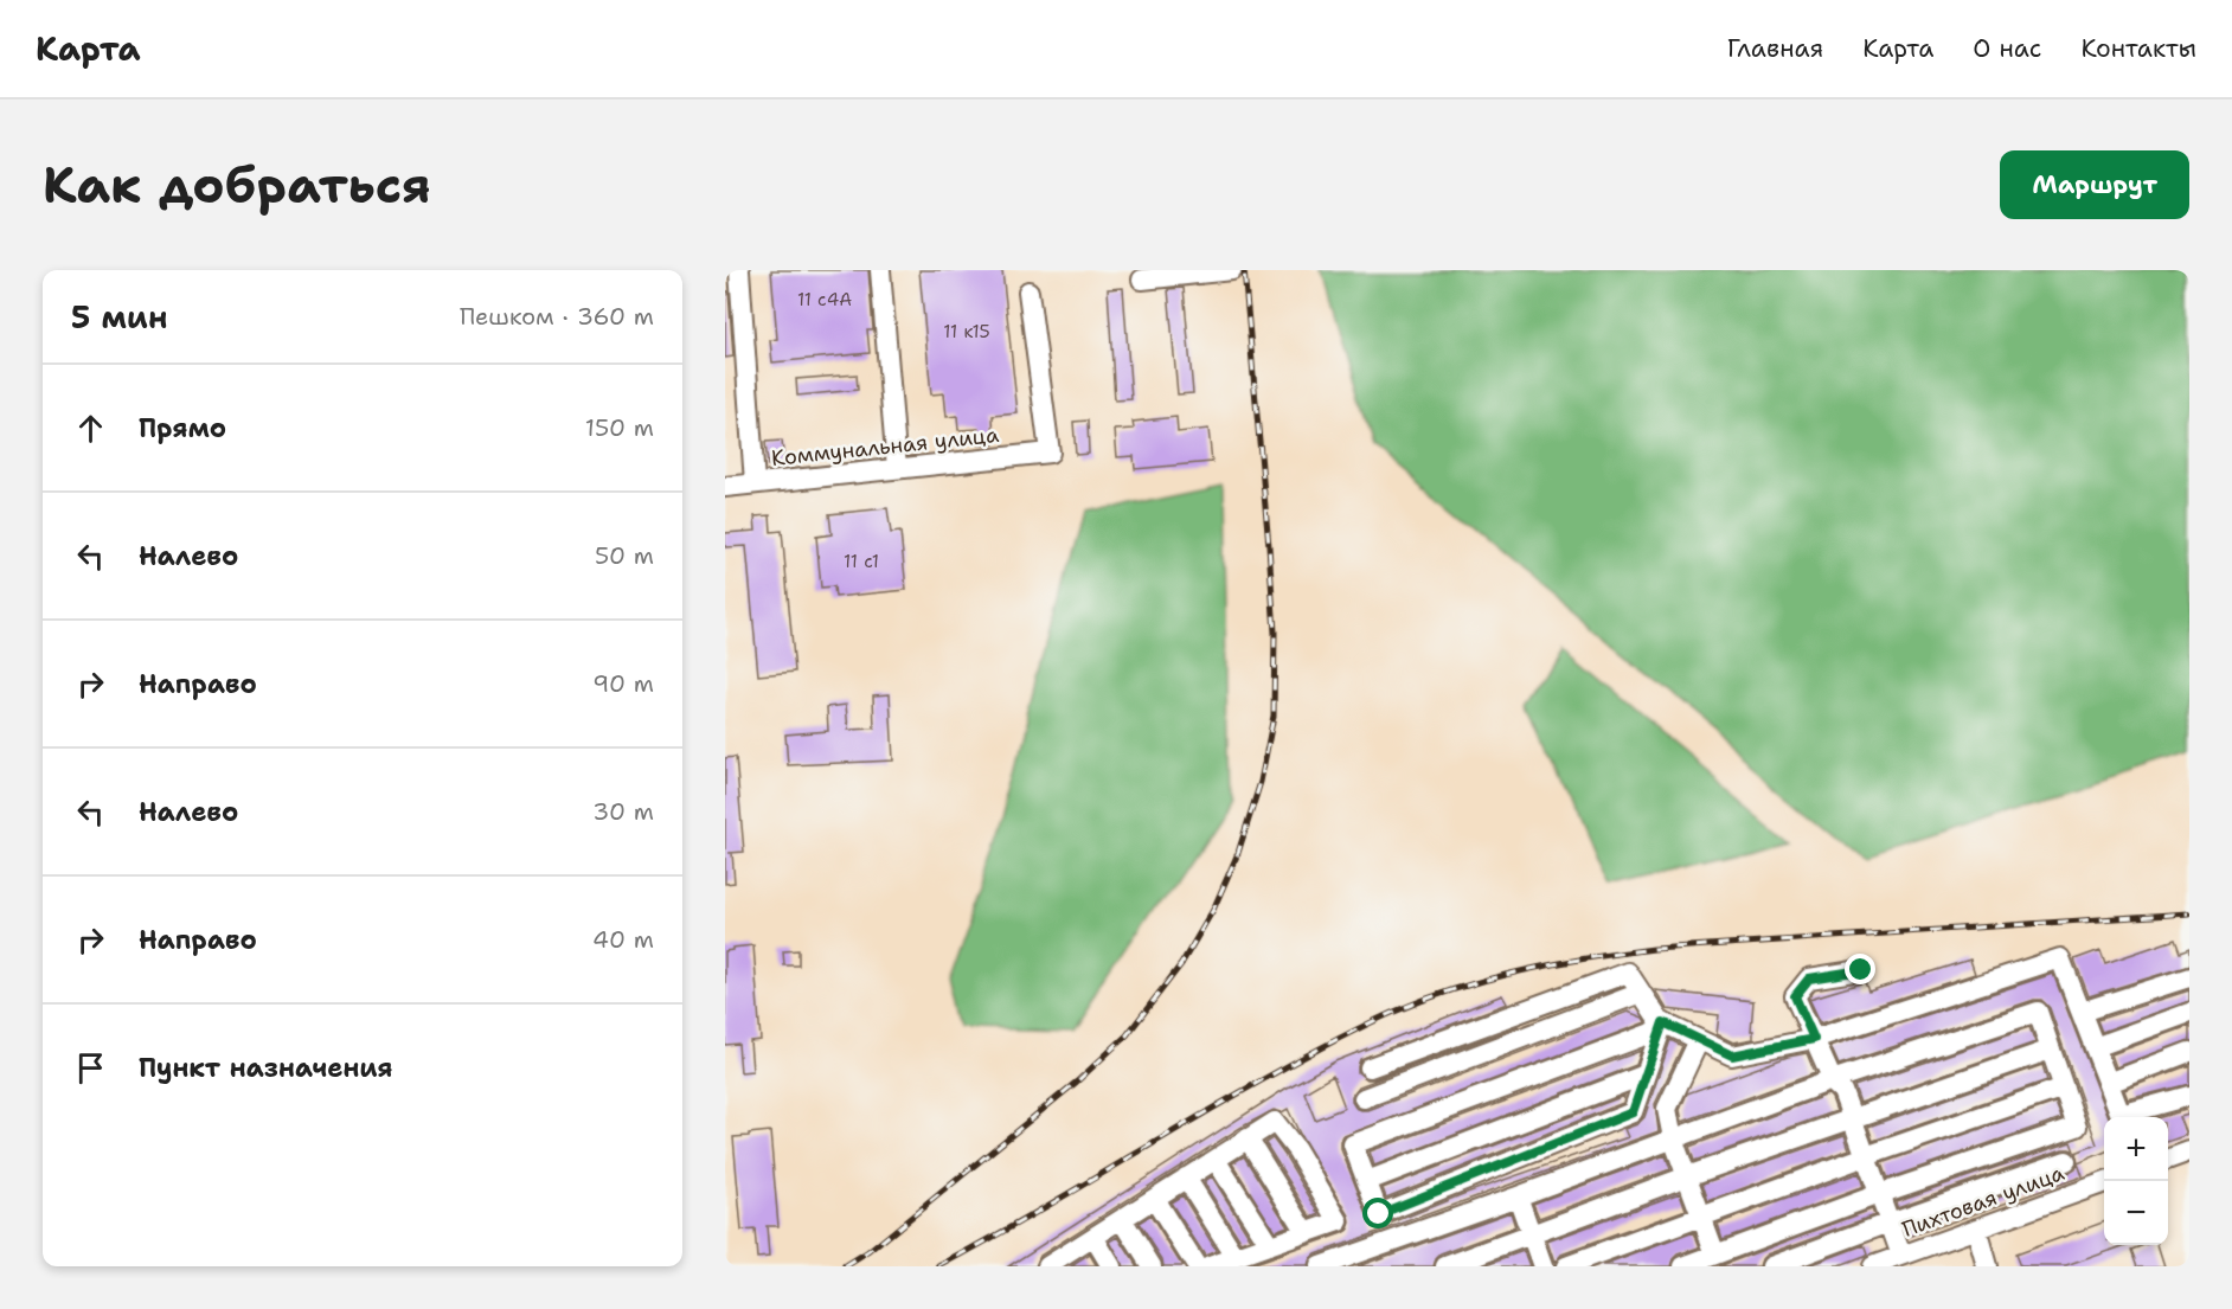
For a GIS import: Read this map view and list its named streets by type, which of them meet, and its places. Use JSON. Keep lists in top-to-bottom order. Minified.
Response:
{"streets":{"street":["Коммунальная улица","Пихтовая улица"]},"house_numbers":["11 с4А","11 к15","11 с1"],"page":{"header":"Карта","nav":["Главная","Карта","О нас","Контакты"],"buttons":"Маршрут","title":"Как добраться","heading":["5 мин","Пешком · 360 m"],"list":[["Прямо","150 m"],["Налево","50 m"],["Направо","90 m"],["Налево","30 m"],["Направо","40 m"],"Пункт назначения"],"map_buttons":["+","−"]}}
